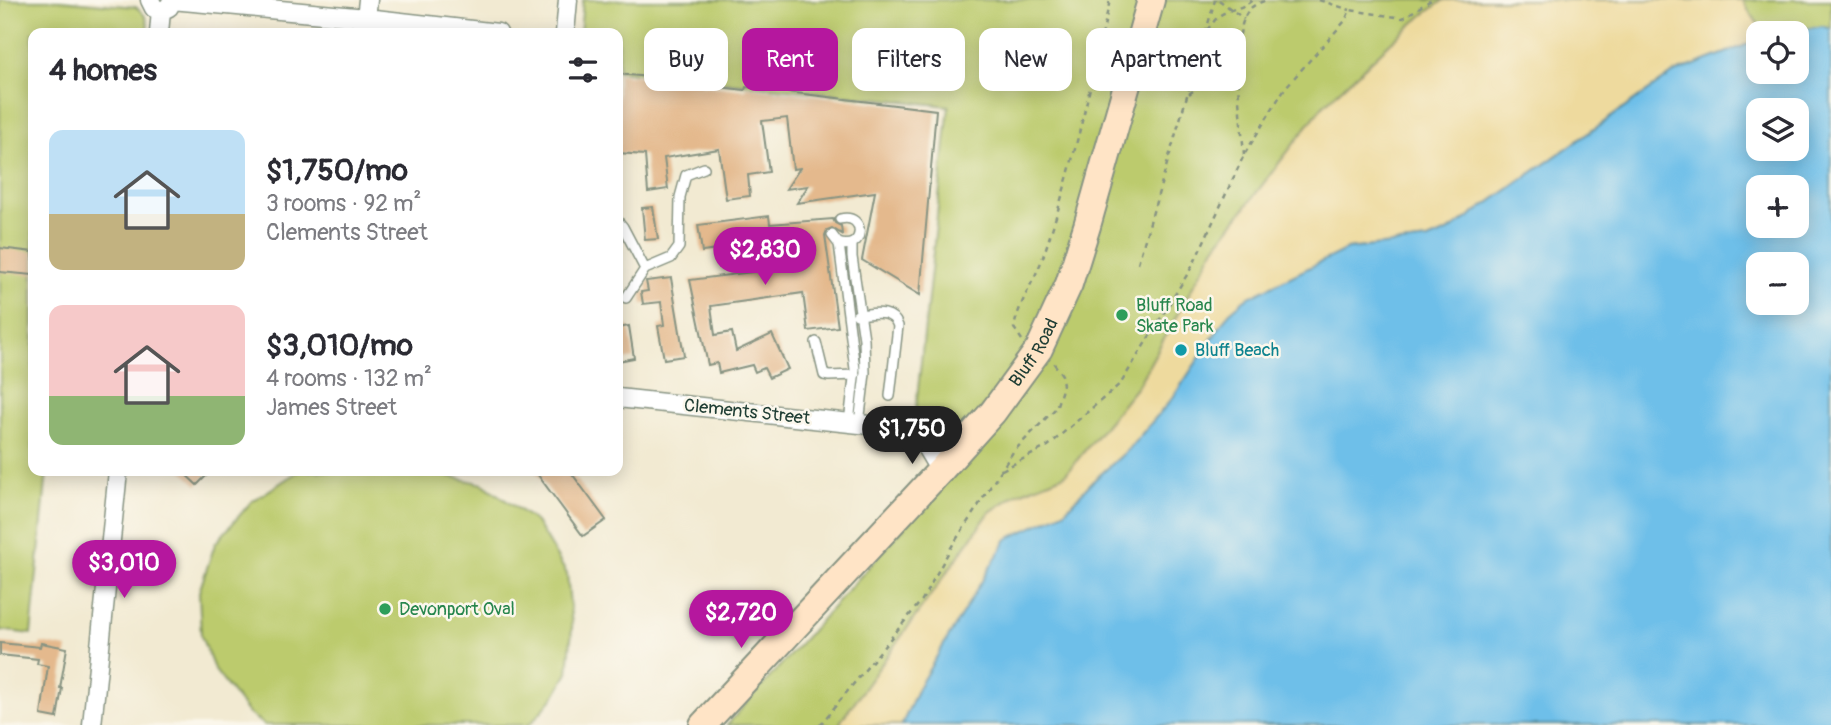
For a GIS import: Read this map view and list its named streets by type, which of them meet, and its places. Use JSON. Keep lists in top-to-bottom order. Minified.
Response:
{"streets":{"street":["Bluff Road","Clements Street"]},"crossings":[["Bluff Road","Clements Street"]],"places":["Bluff Road Skate Park","Bluff Beach","Devonport Oval"],"page":{"map_buttons":["+","−"],"chip":["Buy","Rent","Filters","New","Apartment"],"heading":"4 homes","list":[{"name":"$1,750/mo","note":"3 rooms · 92 m² · Clements Street"},{"name":"$3,010/mo","note":"4 rooms · 132 m² · James Street"}],"price":["$2,830","$1,750","$3,010","$2,720"]}}
